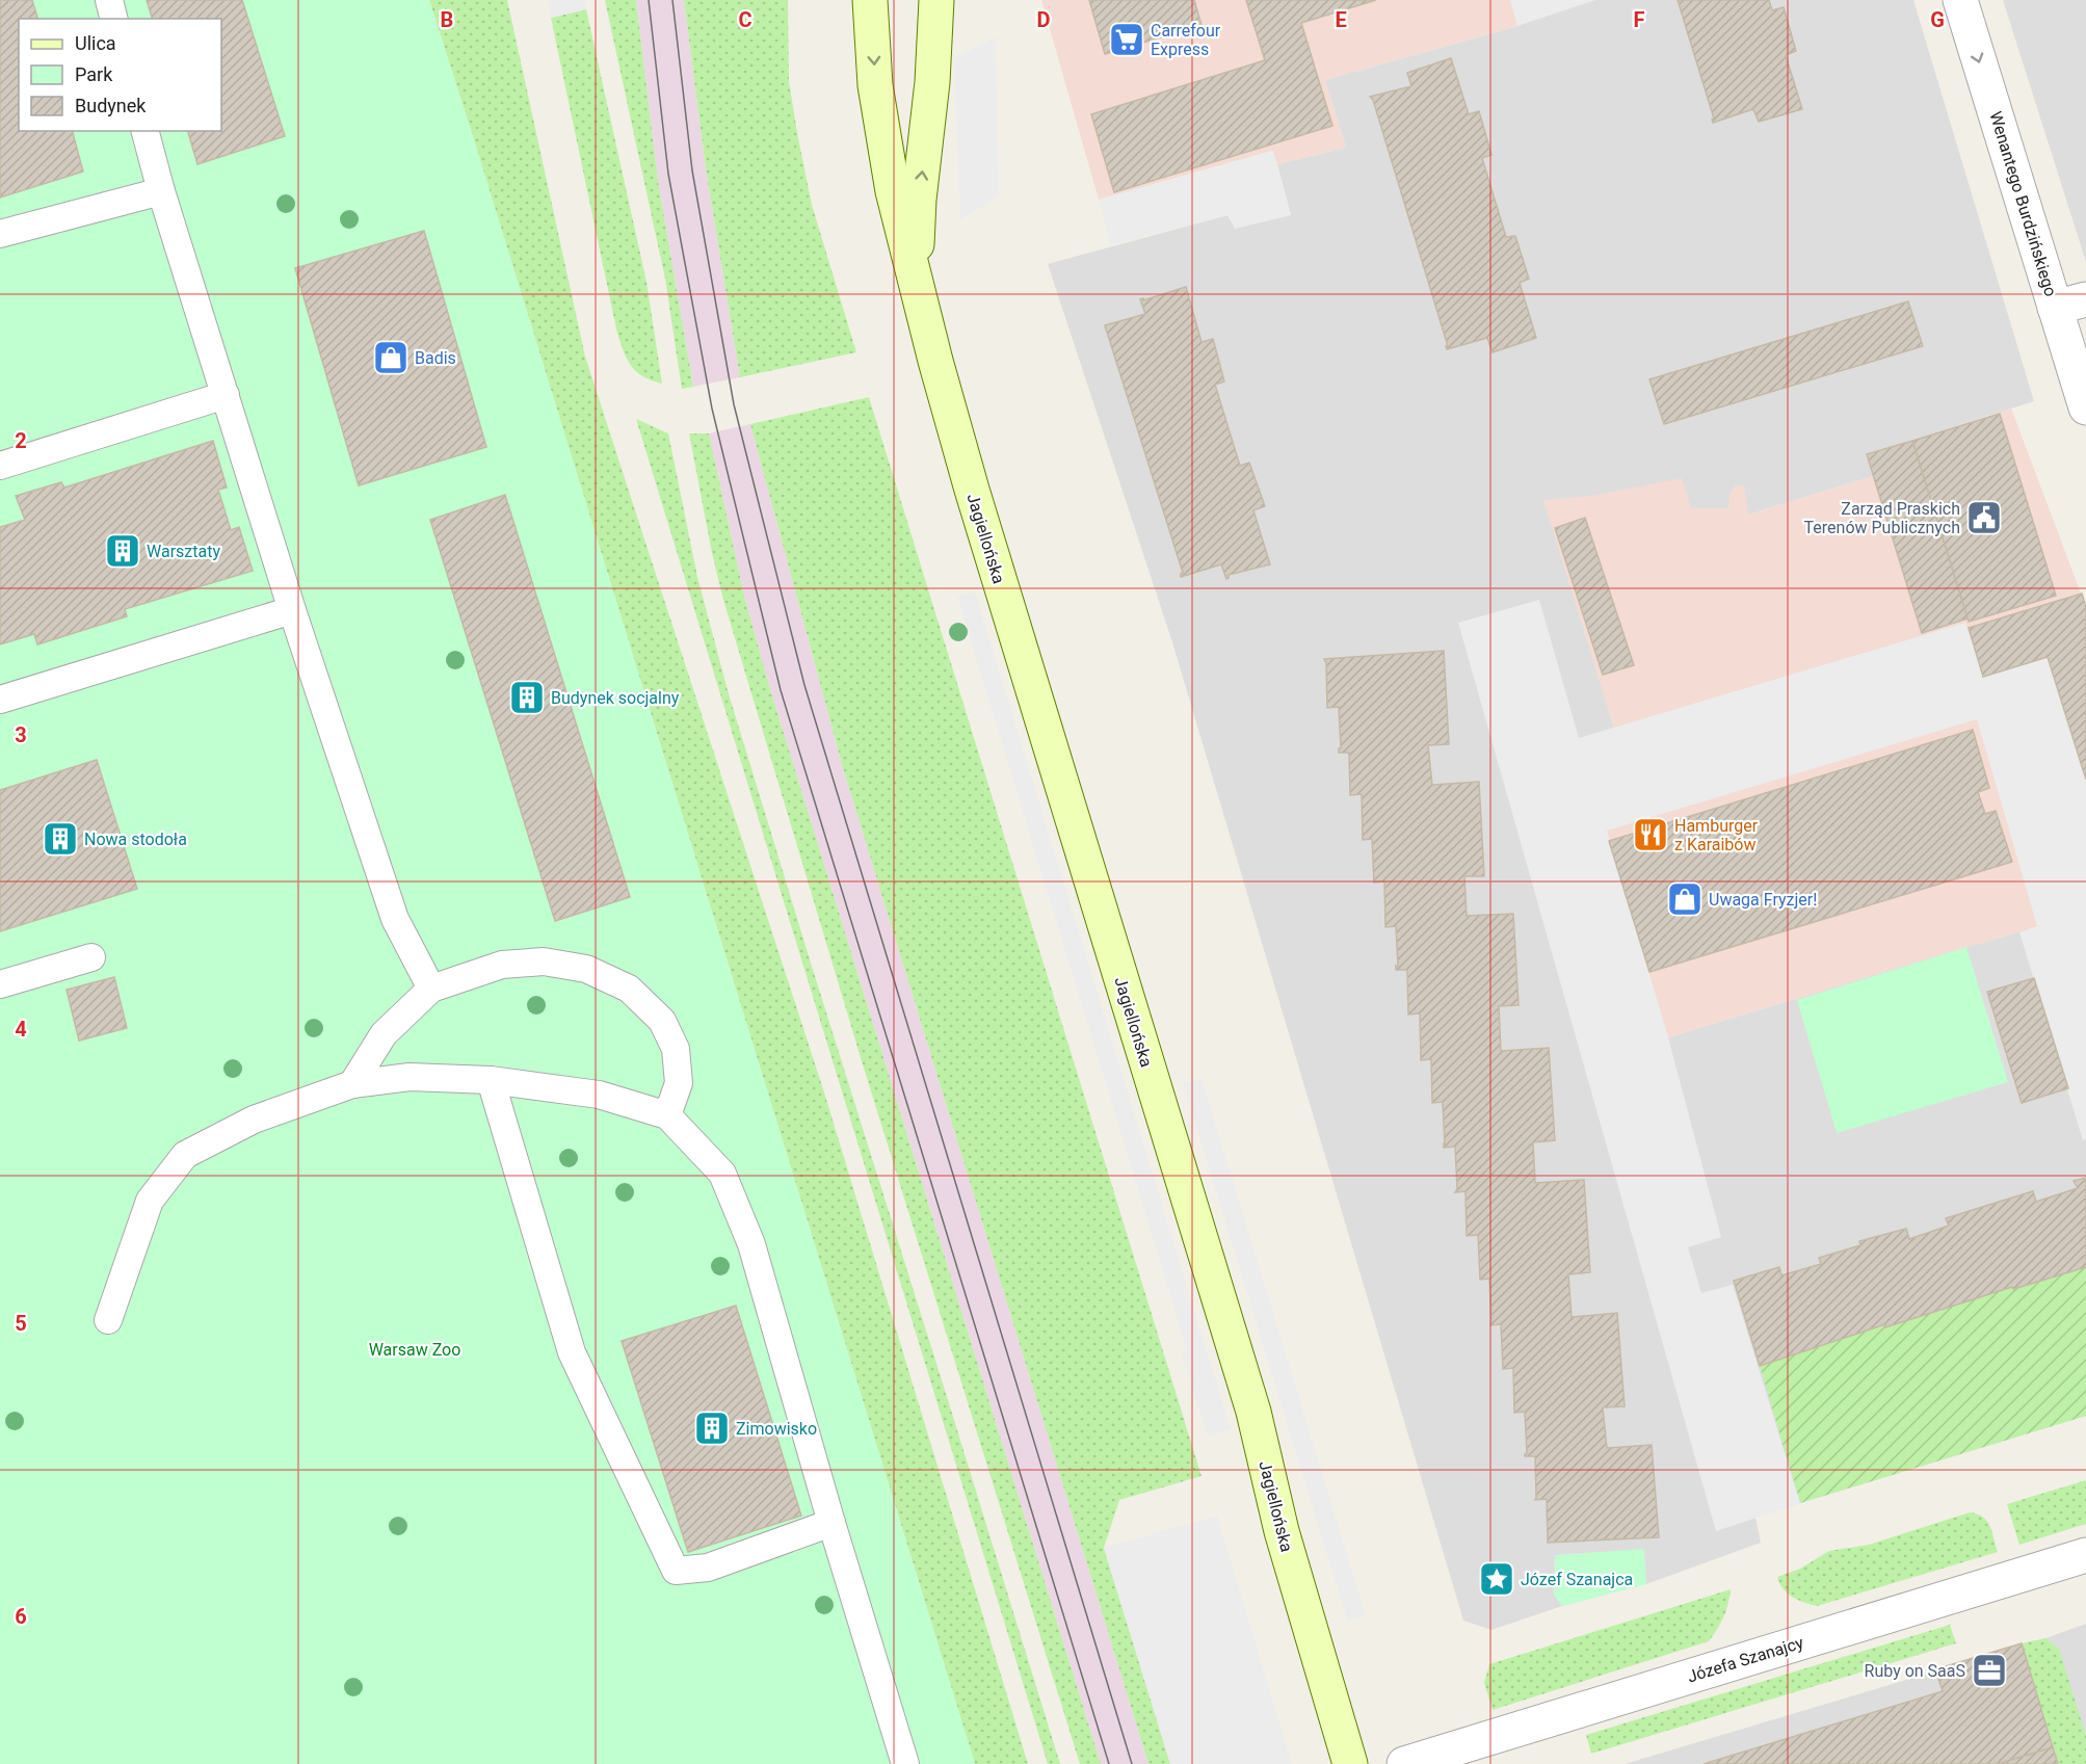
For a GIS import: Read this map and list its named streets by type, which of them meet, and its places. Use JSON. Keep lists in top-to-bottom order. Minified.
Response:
{"streets":{"street":["Wenantego Burdzińskiego","Jagiellońska","Józefa Szanajcy"]},"one_way":["Wenantego Burdzińskiego"],"parks":["Warsaw Zoo"],"places":{"supermarket":["Carrefour Express"],"shop":["Badis","Uwaga Fryzjer!"],"public building":["Zarząd Praskich Terenów Publicznych"],"building":["Warsztaty","Budynek socjalny","Nowa stodoła","Zimowisko"],"restaurant":["Hamburger z Karaibów"],"place":["Józef Szanajca"],"office":["Ruby on SaaS"]},"legend":["Ulica","Park","Budynek"],"grid":{"columns":["B","C","D","E","F","G"],"rows":["2","3","4","5","6"]}}
